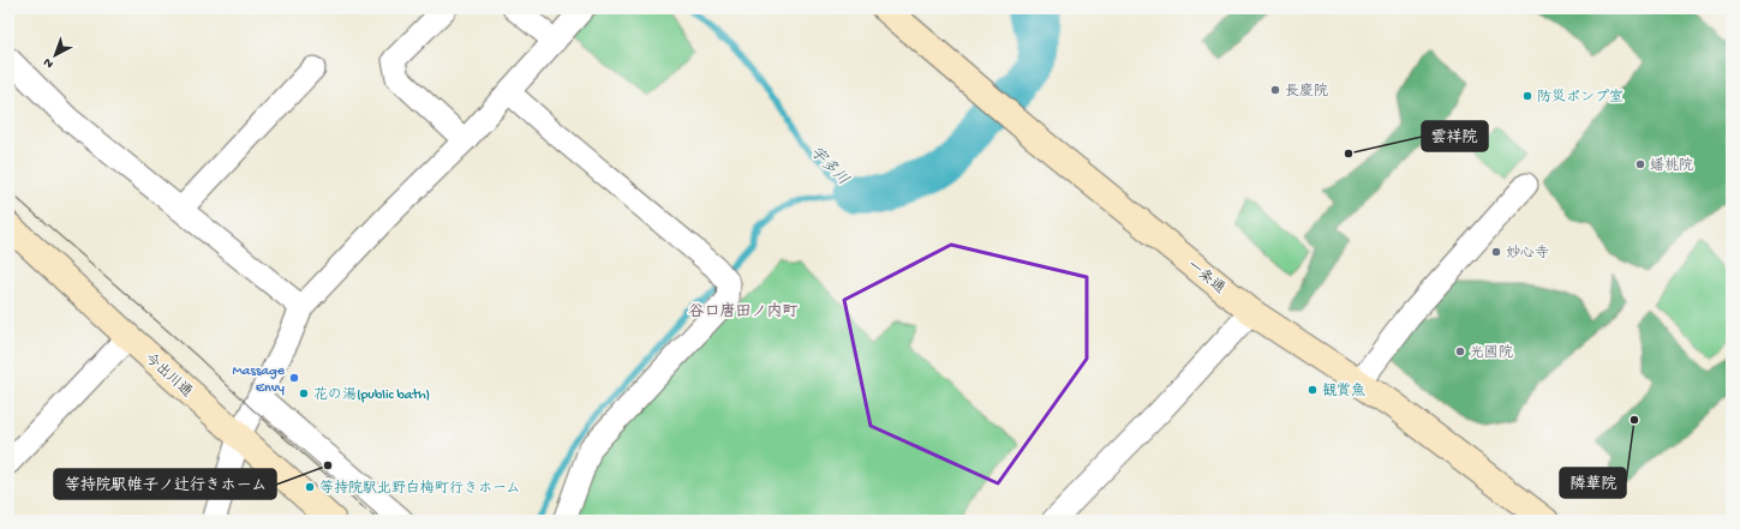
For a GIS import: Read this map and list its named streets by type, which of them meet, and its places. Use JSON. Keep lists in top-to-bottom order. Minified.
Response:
{"streets":{"main road":["一条通","今出川通"]},"districts":["谷口唐田ノ内町"],"water":["宇多川"],"places":["長慶院","防災ポンプ室","雲祥院","蟠桃院","妙心寺","光國院","Massage Envy","観賞魚","花の湯(public bath)","隣華院","等持院駅帷子ノ辻行きホーム","等持院駅北野白梅町行きホーム"],"north":"bottom left"}
